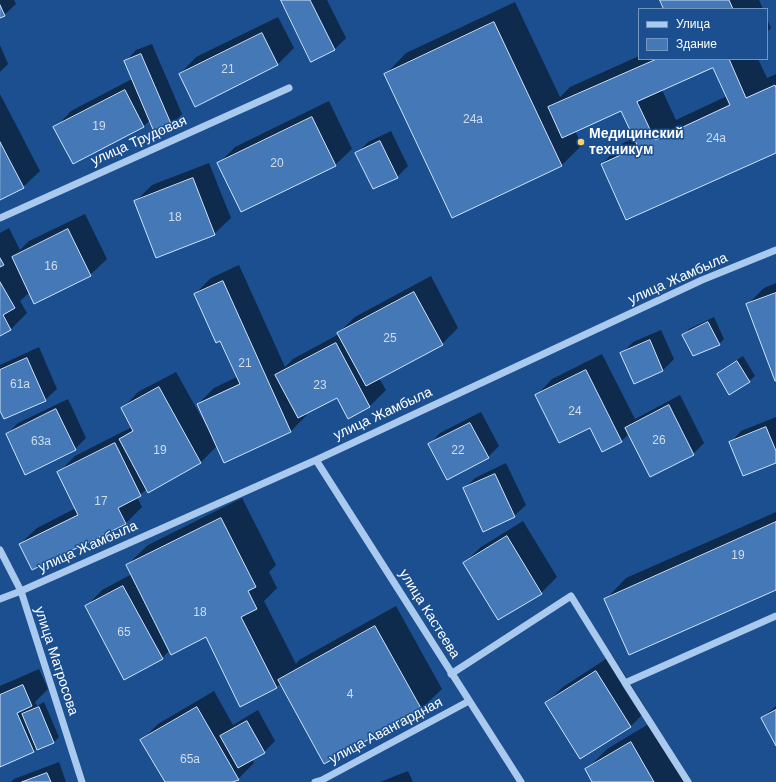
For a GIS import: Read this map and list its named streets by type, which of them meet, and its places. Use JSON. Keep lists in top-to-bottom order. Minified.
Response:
{"streets":{"street":["улица Трудовая","улица Жамбыла","улица Кастеева","улица Матросова","улица Авангардная"]},"crossings":[["улица Жамбыла","улица Кастеева"],["улица Жамбыла","улица Матросова"],["улица Кастеева","улица Авангардная"]],"places":["Медицинский техникум"],"house_numbers":["21","24а","19","24а","20","18","16","25","21","61а","23","24","26","63а","19","22","17","19","18","65","4","65а"],"legend":["Улица","Здание"]}
